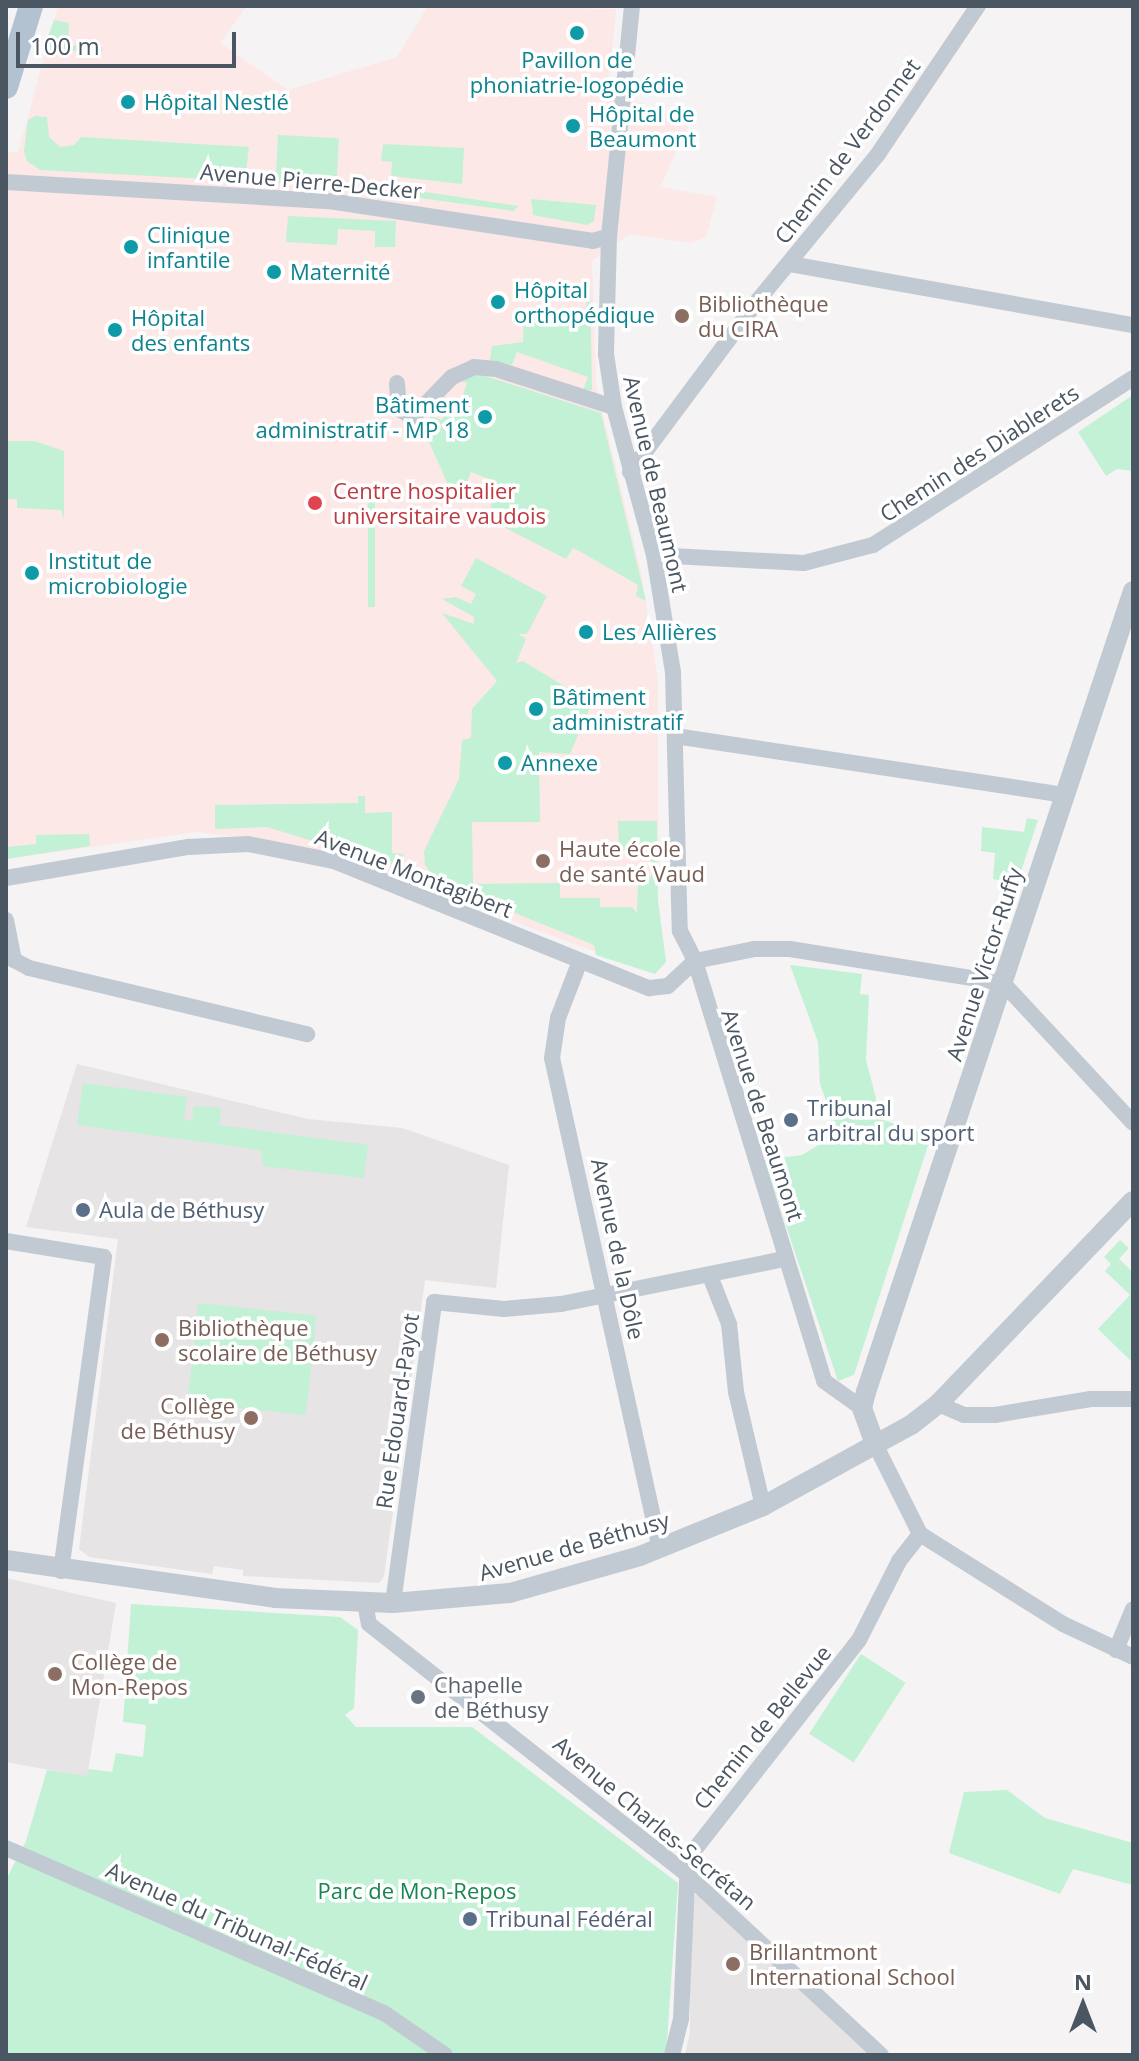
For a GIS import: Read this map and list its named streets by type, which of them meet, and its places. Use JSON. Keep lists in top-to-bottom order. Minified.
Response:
{"streets":{"street":["Chemin de Verdonnet","Avenue Pierre-Decker","Chemin des Diablerets","Avenue de Beaumont","Avenue Montagibert","Avenue Victor-Ruffy","Avenue de la Dôle","Rue Edouard-Payot","Avenue de Béthusy","Chemin de Bellevue","Avenue Charles-Secrétan","Avenue du Tribunal-Fédéral"]},"crossings":[["Chemin de Verdonnet","Avenue de Beaumont"],["Avenue Pierre-Decker","Avenue de Beaumont"],["Chemin des Diablerets","Avenue de Beaumont"],["Avenue de Beaumont","Avenue Montagibert"],["Avenue de Beaumont","Avenue Victor-Ruffy"],["Avenue Montagibert","Avenue de la Dôle"],["Avenue de la Dôle","Rue Edouard-Payot"],["Avenue de la Dôle","Avenue de Béthusy"],["Rue Edouard-Payot","Avenue de Béthusy"],["Avenue de Béthusy","Avenue Charles-Secrétan"],["Chemin de Bellevue","Avenue Charles-Secrétan"]],"parks":["Parc de Mon-Repos"],"places":["Pavillon de phoniatrie-logopédie","Hôpital Nestlé","Hôpital de Beaumont","Clinique infantile","Maternité","Hôpital orthopédique","Bibliothèque du CIRA","Hôpital des enfants","Bâtiment administratif - MP 18","Centre hospitalier universitaire vaudois","Institut de microbiologie","Les Allières","Bâtiment administratif","Annexe","Haute école de santé Vaud","Tribunal arbitral du sport","Aula de Béthusy","Bibliothèque scolaire de Béthusy","Collège de Béthusy","Collège de Mon-Repos","Chapelle de Béthusy","Tribunal Fédéral","Brillantmont International School"],"scale_bar":"100 m","north":"top"}
